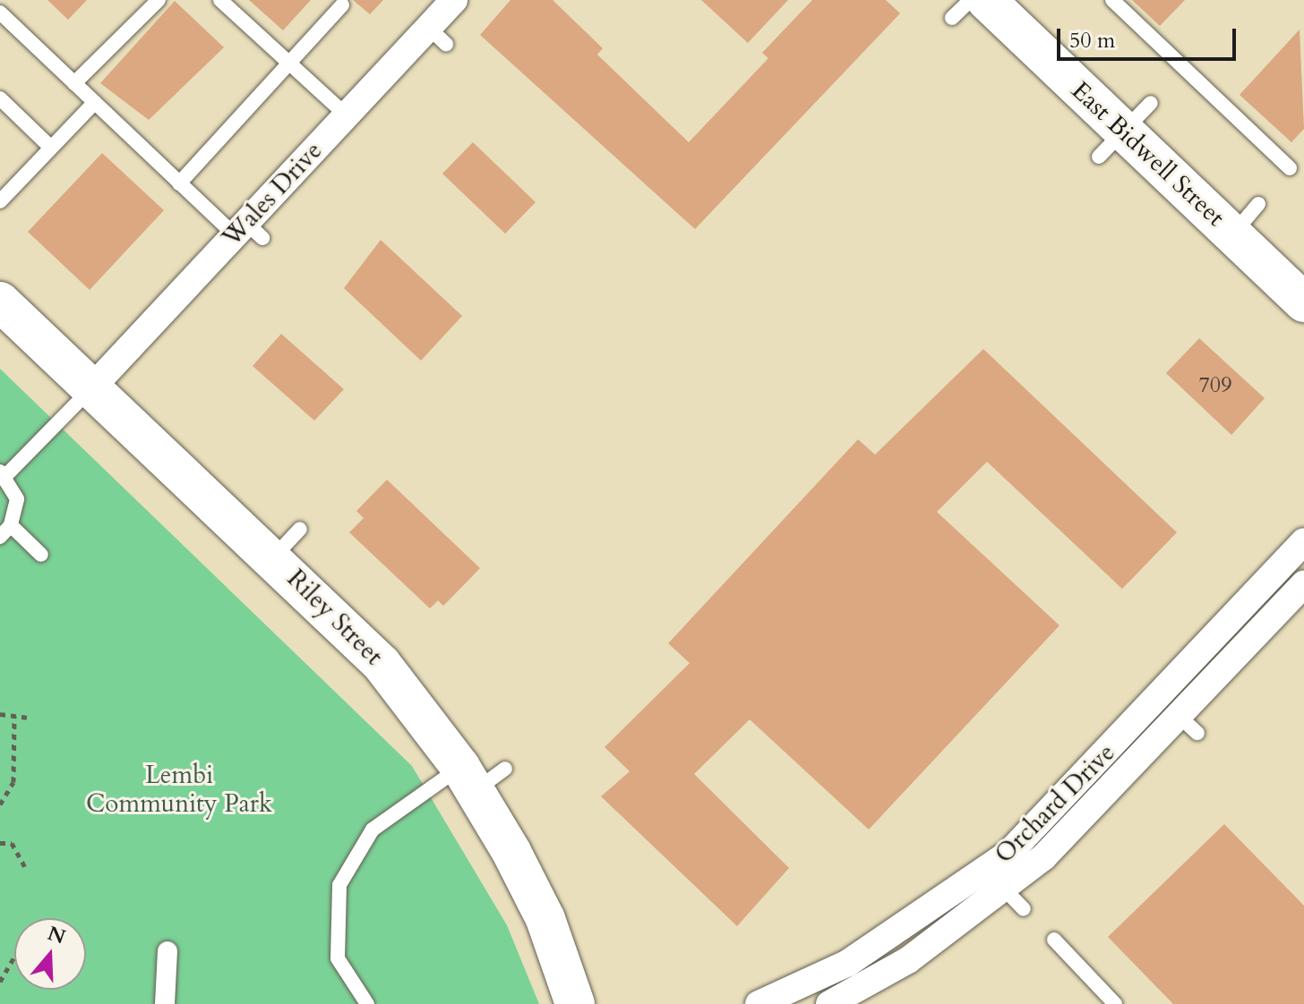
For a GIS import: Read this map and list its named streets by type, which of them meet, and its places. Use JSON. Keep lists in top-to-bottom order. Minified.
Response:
{"streets":{"main road":["East Bidwell Street","Riley Street"],"street":["Wales Drive","Orchard Drive"]},"crossings":[["Wales Drive","Riley Street"]],"parks":["Lembi Community Park"],"house_numbers":["709"],"scale_bar":"50 m","north":"top"}
